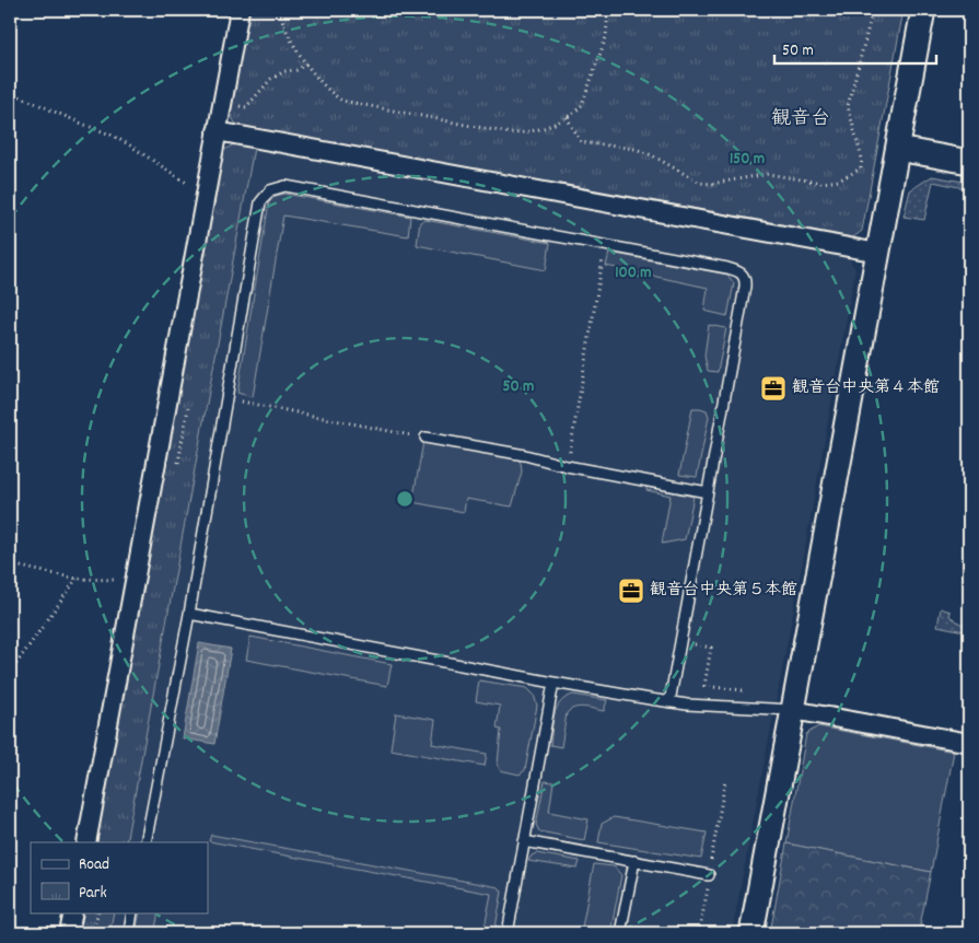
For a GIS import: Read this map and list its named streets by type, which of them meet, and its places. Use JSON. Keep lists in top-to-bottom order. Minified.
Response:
{"districts":["観音台"],"places":{"office":["観音台中央第４本館","観音台中央第５本館"]},"legend":["Road","Park"],"scale_bar":"50 m","rings":["150 m","100 m","50 m"]}
